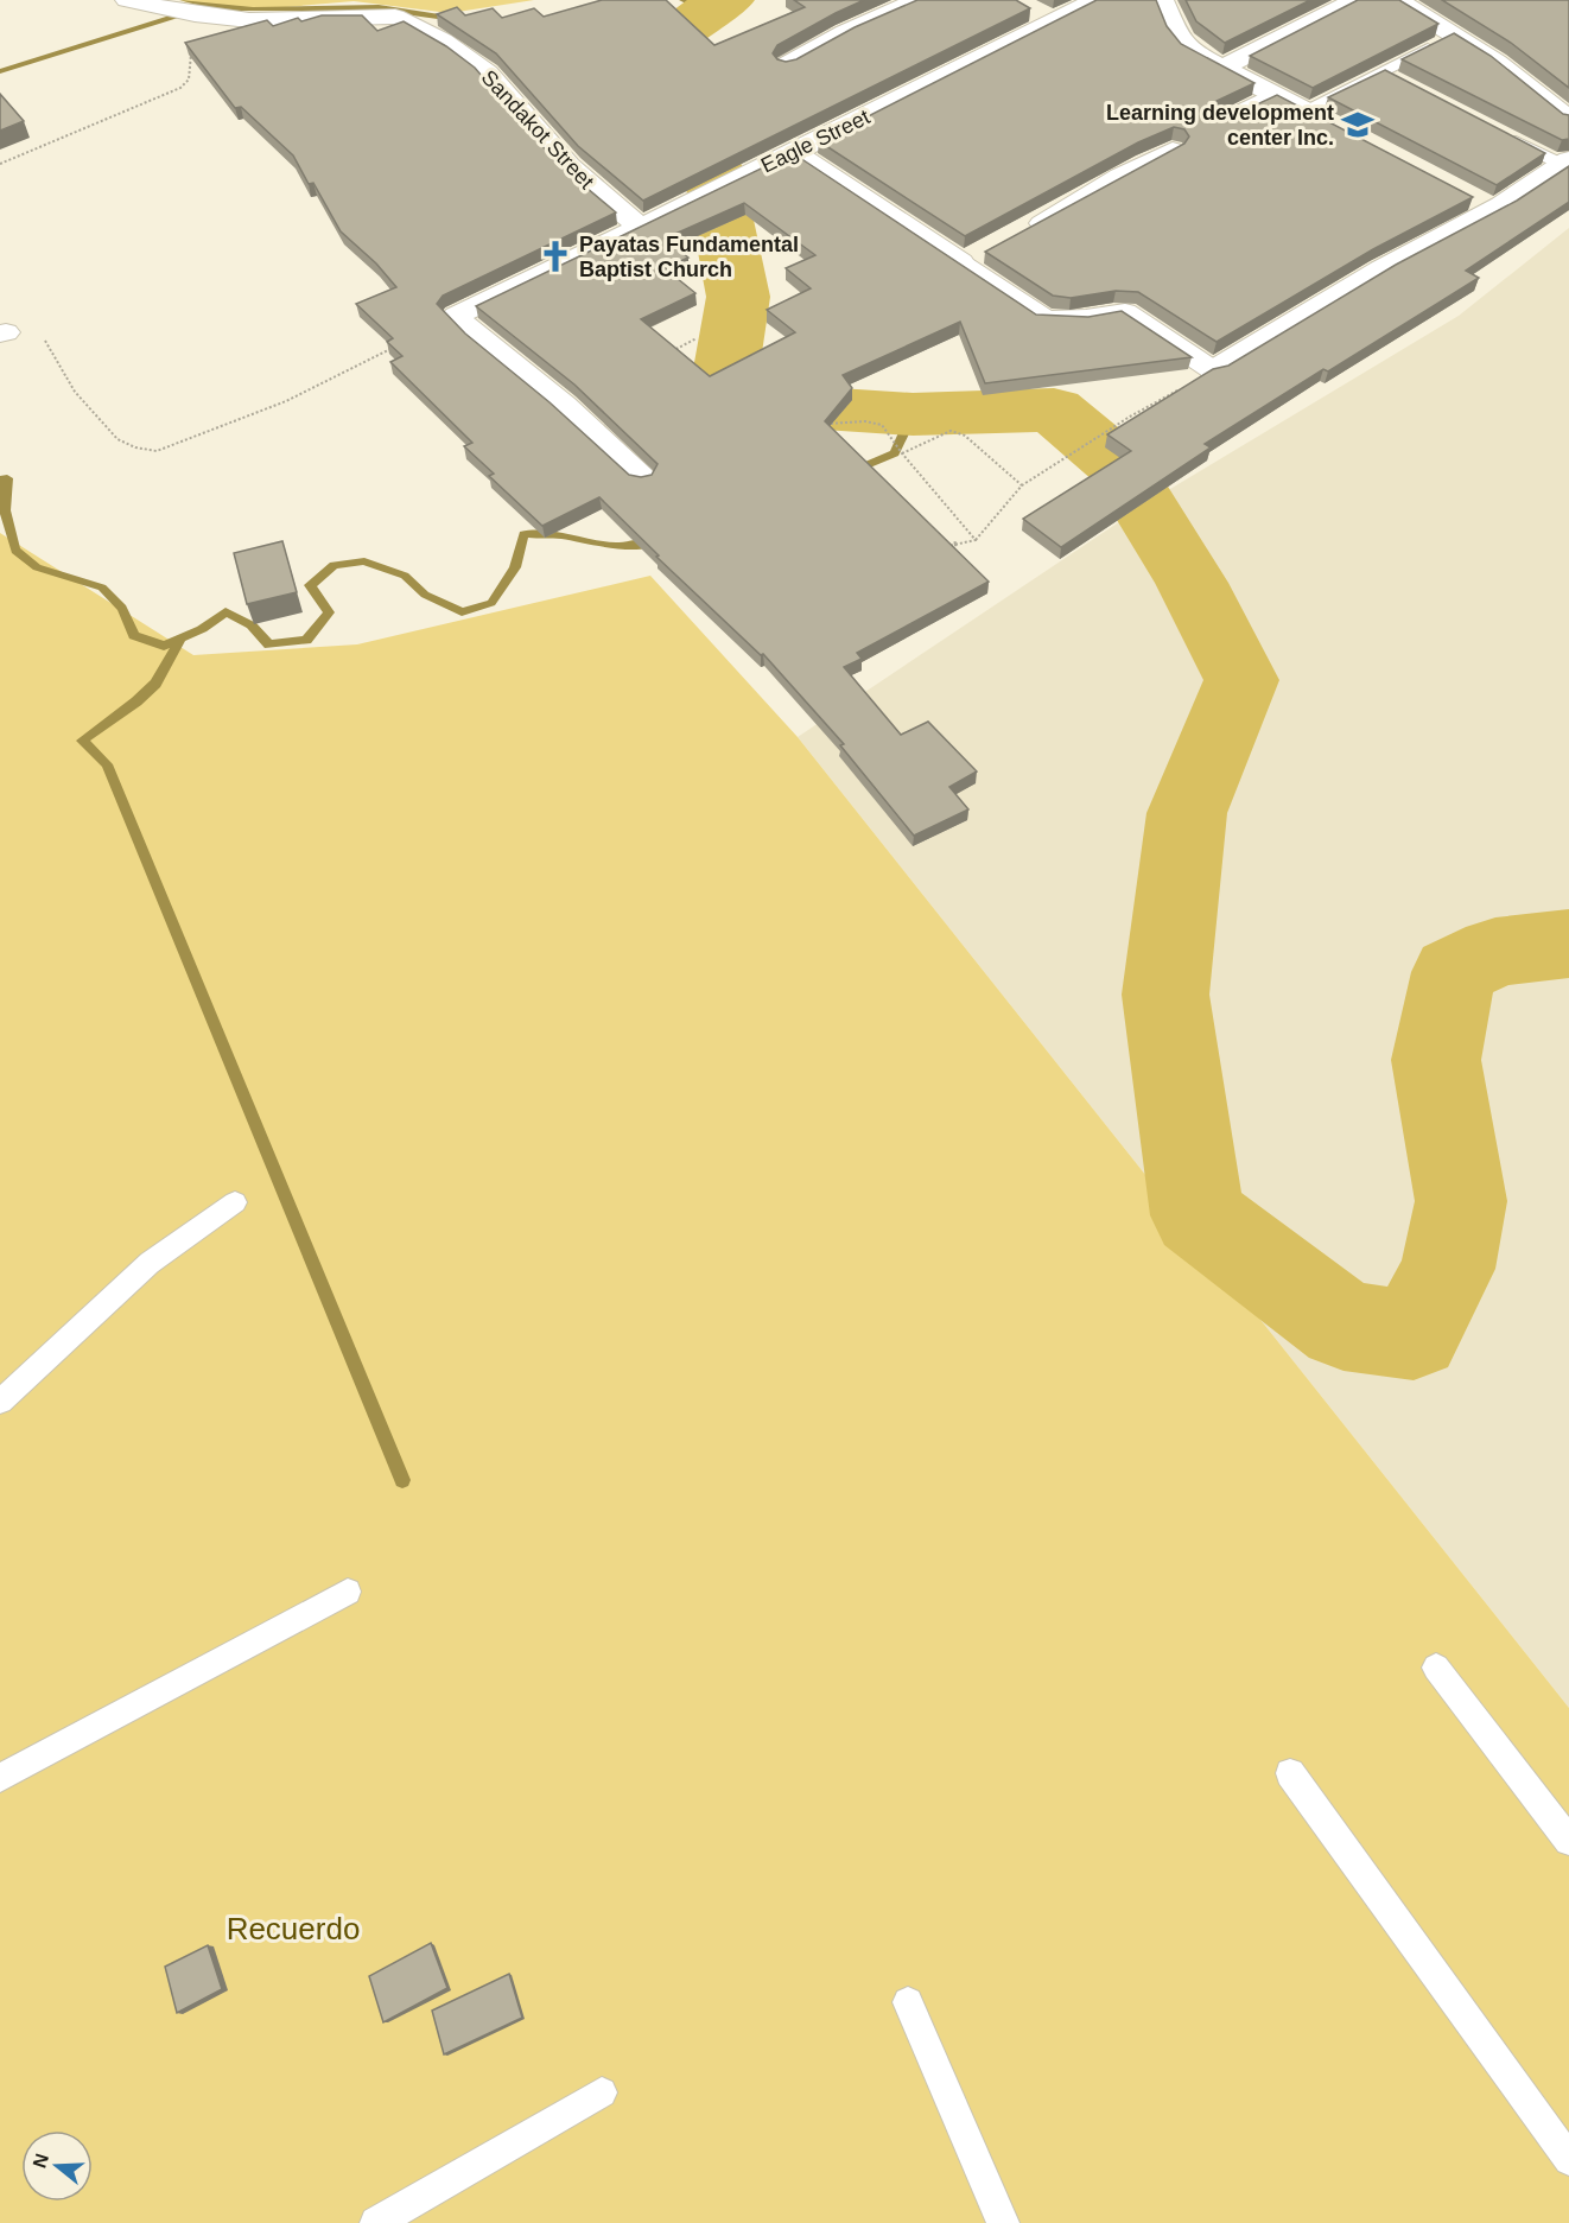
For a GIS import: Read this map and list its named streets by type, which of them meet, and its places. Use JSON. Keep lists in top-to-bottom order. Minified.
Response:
{"streets":{"street":["Sandakot Street","Eagle Street"]},"crossings":[["Sandakot Street","Eagle Street"]],"parks":["Recuerdo"],"places":{"school or university":["Learning development center Inc."],"church":["Payatas Fundamental Baptist Church"]},"north":"left"}
